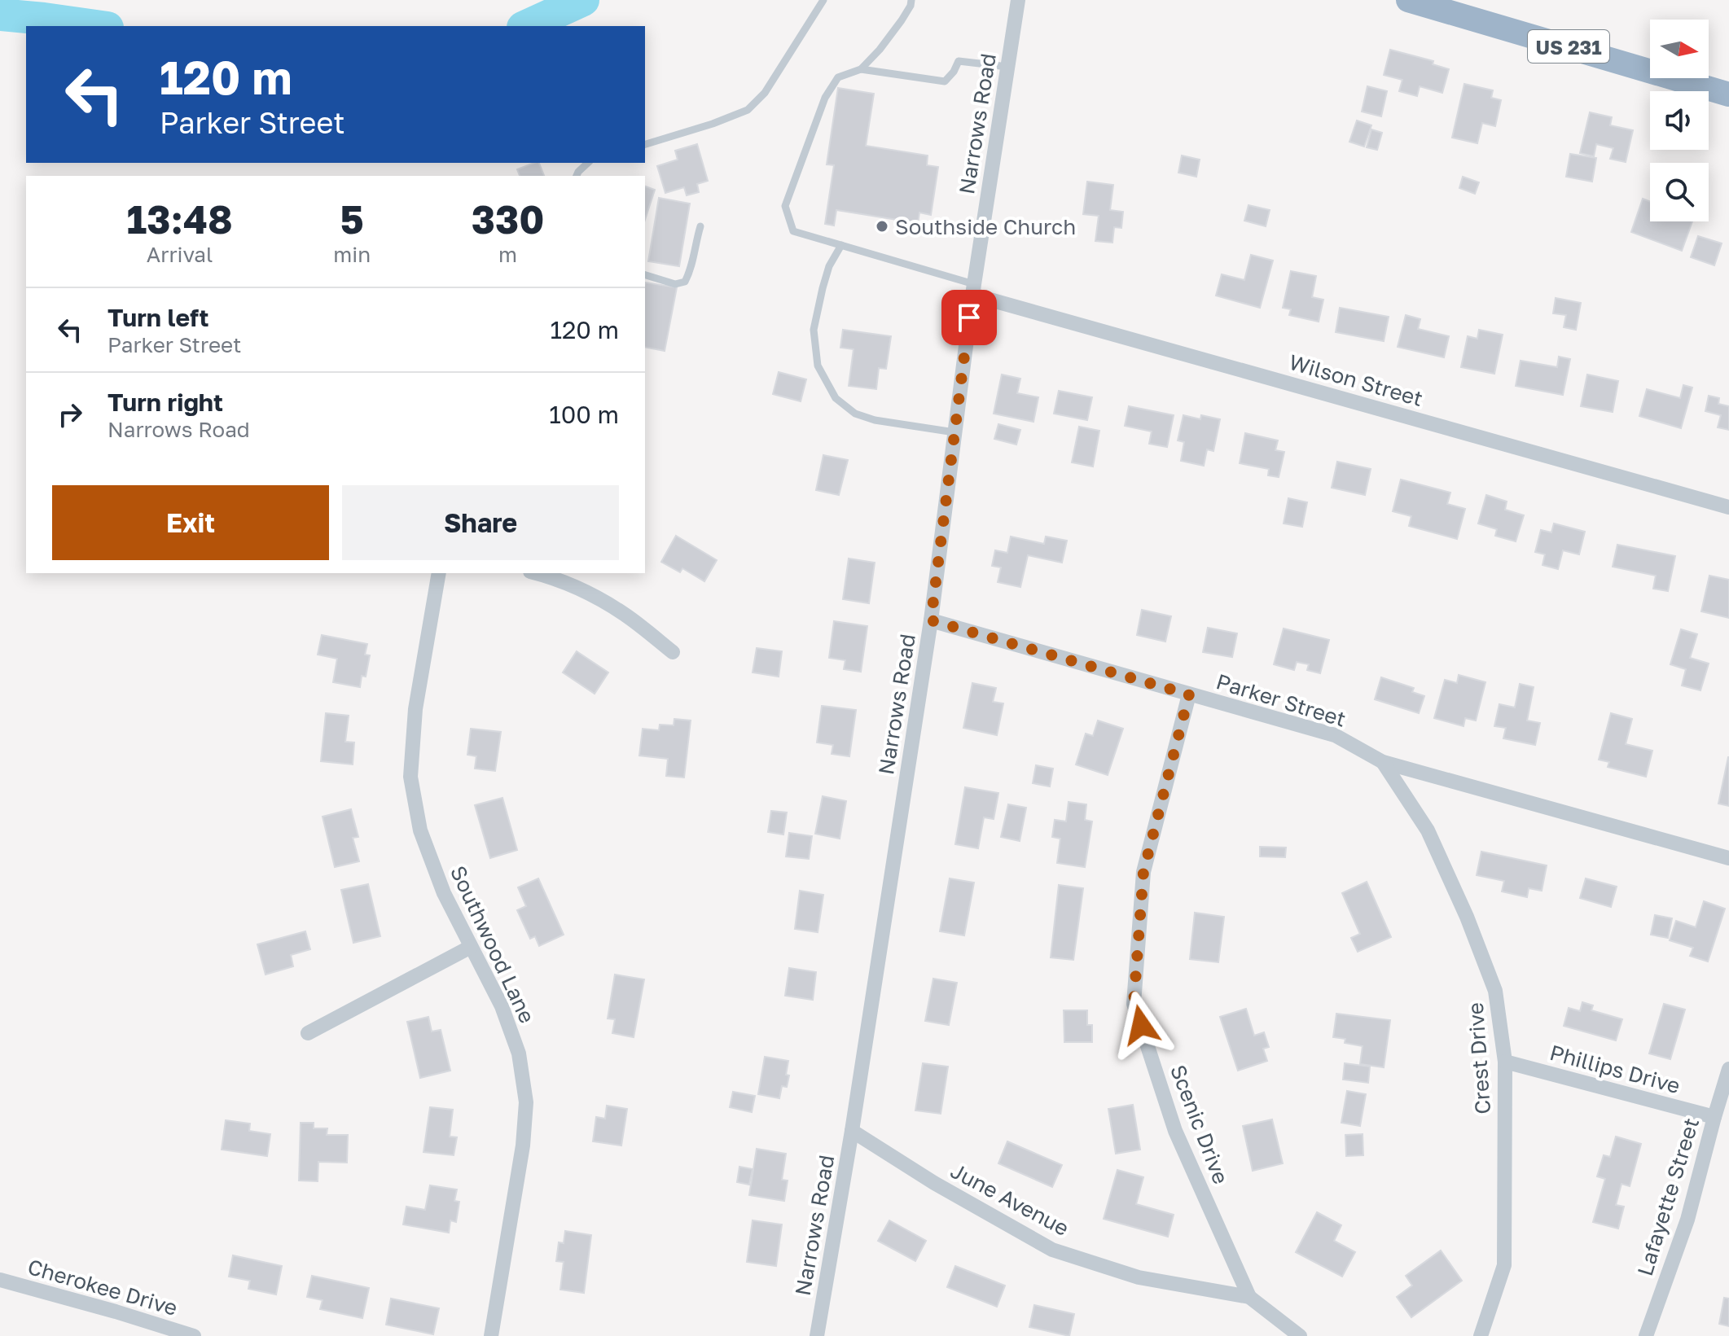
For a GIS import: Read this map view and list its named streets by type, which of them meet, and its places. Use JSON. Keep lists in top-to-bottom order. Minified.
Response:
{"streets":{"highway":["US 231"],"street":["Narrows Road","Wilson Street","Parker Street","Southwood Lane","Crest Drive","Phillips Drive","Scenic Drive","Lafayette Street","June Avenue","Cherokee Drive"]},"crossings":[["Narrows Road","Wilson Street"],["Narrows Road","Parker Street"],["Narrows Road","June Avenue"],["Parker Street","Crest Drive"],["Parker Street","Scenic Drive"],["Crest Drive","Phillips Drive"],["Phillips Drive","Lafayette Street"],["Scenic Drive","June Avenue"]],"places":["Southside Church"],"north":"right","page":{"turn":["120 m","Parker Street"],"eta":["13:48","Arrival","5","min","330","m"],"list":[{"name":"Turn left","note":"Parker Street","value":"120 m"},{"name":"Turn right","note":"Narrows Road","value":"100 m"}],"buttons":["Exit","Share"]}}
